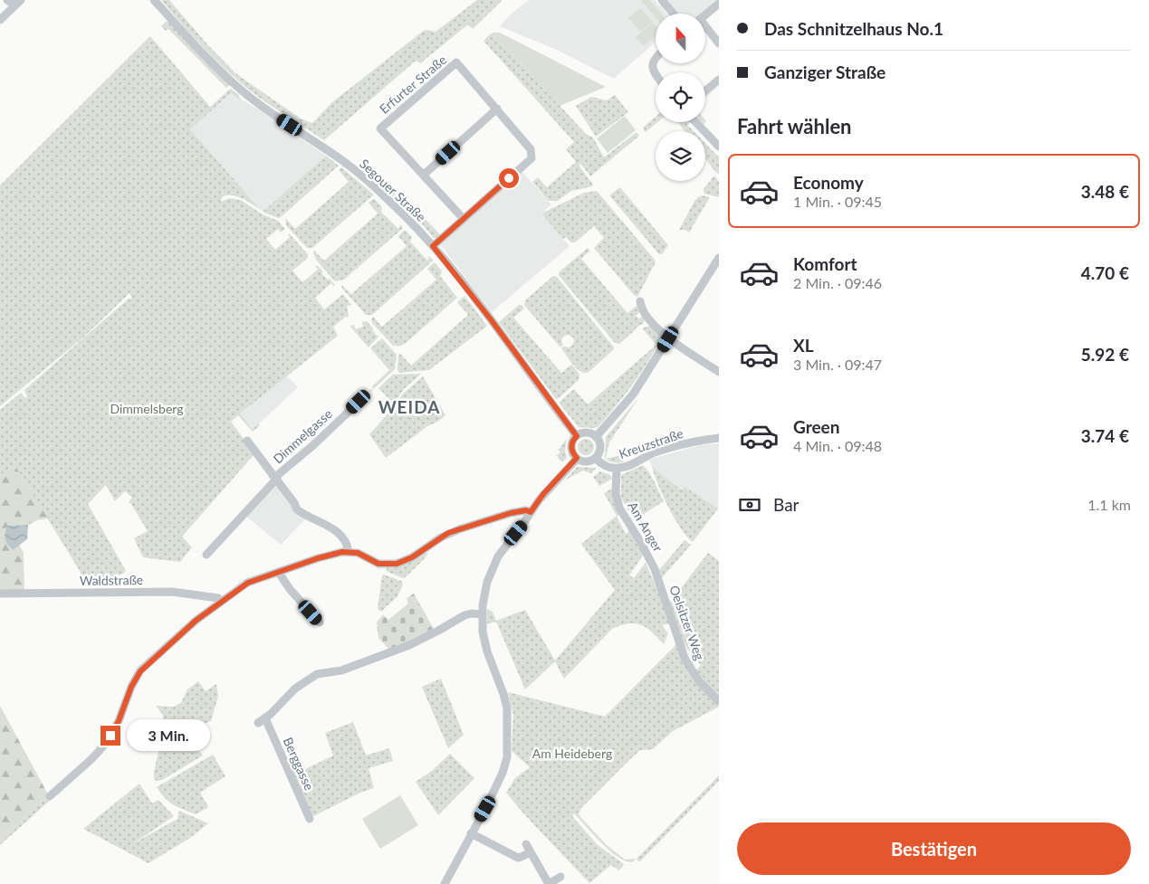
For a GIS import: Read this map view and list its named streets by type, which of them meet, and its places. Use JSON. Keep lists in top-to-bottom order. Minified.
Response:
{"streets":{"street":["Erfurter Straße","Segouer Straße","Dimmelgasse","Kreuzstraße","Am Anger","Waldstraße","Oelsitzer Weg","Berggasse"]},"crossings":[["Erfurter Straße","Segouer Straße"],["Segouer Straße","Kreuzstraße"],["Kreuzstraße","Am Anger"],["Am Anger","Oelsitzer Weg"]],"districts":["WEIDA"],"parks":["Dimmelsberg","Am Heideberg"],"north":"top","page":{"banner":["Das Schnitzelhaus No.1","Ganziger Straße"],"heading":"Fahrt wählen","list":[{"name":"Economy","note":"1 Min. · 09:45","value":"3.48 €"},{"name":"Komfort","note":"2 Min. · 09:46","value":"4.70 €"},{"name":"XL","note":"3 Min. · 09:47","value":"5.92 €"},{"name":"Green","note":"4 Min. · 09:48","value":"3.74 €"}],"pay":["Bar","1.1 km"],"bubble":"3 Min.","buttons":"Bestätigen"}}
